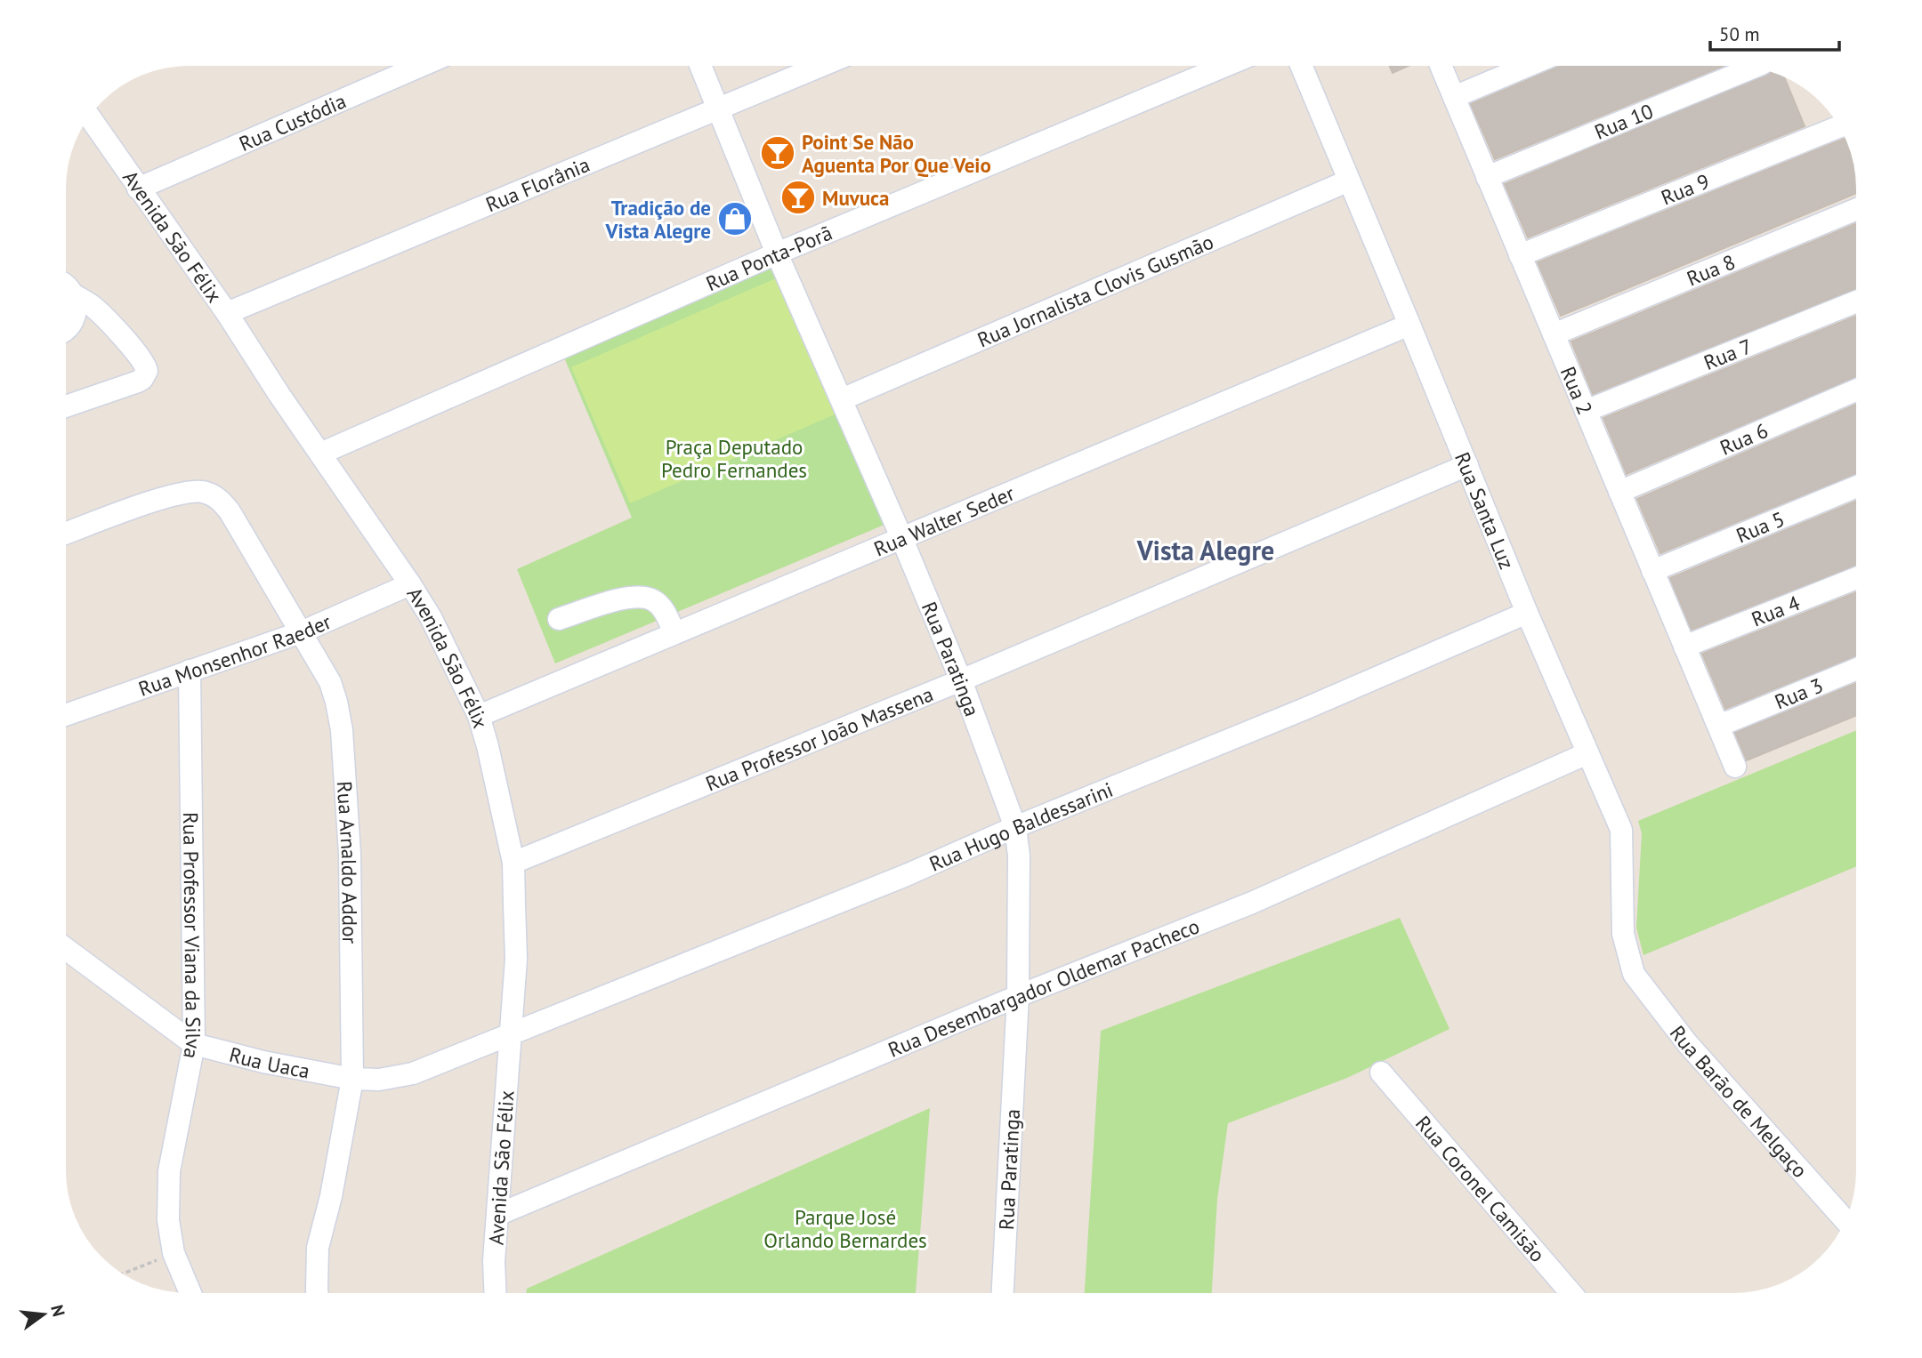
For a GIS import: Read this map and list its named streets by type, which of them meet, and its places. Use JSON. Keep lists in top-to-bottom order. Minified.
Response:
{"streets":{"street":["Rua 10","Rua Custódia","Rua Florânia","Rua 9","Avenida São Félix","Rua Ponta-Porã","Rua 8","Rua Jornalista Clovis Gusmão","Rua 7","Rua 2","Rua 6","Rua Santa Luz","Rua Walter Seder","Rua 5","Rua 4","Rua Monsenhor Raeder","Rua Paratinga","Rua 3","Rua Professor João Massena","Rua Hugo Baldessarini","Rua Arnaldo Addor","Rua Professor Viana da Silva","Rua Desembargador Oldemar Pacheco","Rua Uaca","Rua Barão de Melgaço","Rua Coronel Camisão"]},"crossings":[["Rua 10","Rua 2"],["Rua Custódia","Avenida São Félix"],["Rua Florânia","Avenida São Félix"],["Rua Florânia","Rua Paratinga"],["Rua 9","Rua 2"],["Avenida São Félix","Rua Ponta-Porã"],["Avenida São Félix","Rua Walter Seder"],["Avenida São Félix","Rua Monsenhor Raeder"],["Avenida São Félix","Rua Professor João Massena"],["Avenida São Félix","Rua Hugo Baldessarini"],["Avenida São Félix","Rua Desembargador Oldemar Pacheco"],["Avenida São Félix","Rua Uaca"],["Rua Ponta-Porã","Rua Paratinga"],["Rua 8","Rua 2"],["Rua Jornalista Clovis Gusmão","Rua Santa Luz"],["Rua Jornalista Clovis Gusmão","Rua Paratinga"],["Rua 7","Rua 2"],["Rua 2","Rua 6"],["Rua 2","Rua 5"],["Rua 2","Rua 4"],["Rua 2","Rua 3"],["Rua Santa Luz","Rua Walter Seder"],["Rua Santa Luz","Rua Professor João Massena"],["Rua Santa Luz","Rua Hugo Baldessarini"],["Rua Santa Luz","Rua Desembargador Oldemar Pacheco"],["Rua Santa Luz","Rua Barão de Melgaço"],["Rua Walter Seder","Rua Paratinga"],["Rua Monsenhor Raeder","Rua Arnaldo Addor"],["Rua Monsenhor Raeder","Rua Professor Viana da Silva"],["Rua Paratinga","Rua Professor João Massena"],["Rua Paratinga","Rua Hugo Baldessarini"],["Rua Paratinga","Rua Desembargador Oldemar Pacheco"],["Rua Hugo Baldessarini","Rua Uaca"],["Rua Arnaldo Addor","Rua Uaca"],["Rua Professor Viana da Silva","Rua Uaca"]],"districts":["Vista Alegre"],"parks":["Praça Deputado Pedro Fernandes","Parque José Orlando Bernardes"],"places":{"bar":["Point Se Não Aguenta Por Que Veio","Muvuca"],"shop":["Tradição de Vista Alegre"]},"scale_bar":"50 m","north":"right"}
